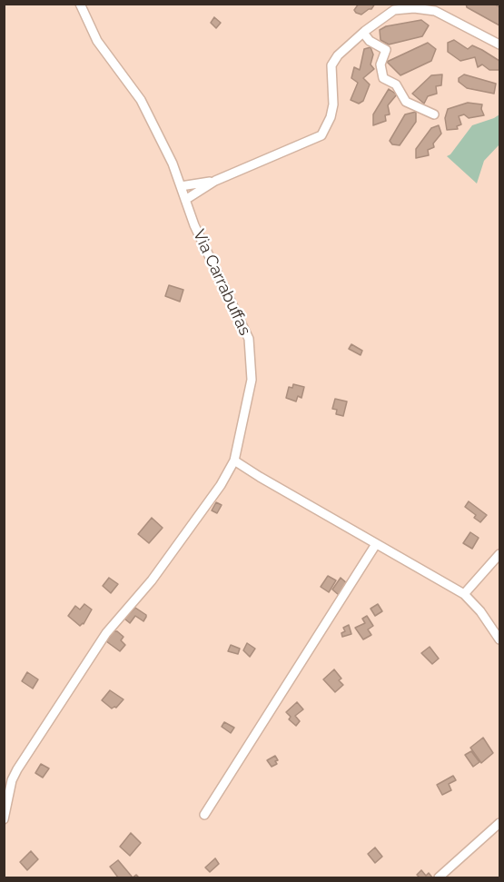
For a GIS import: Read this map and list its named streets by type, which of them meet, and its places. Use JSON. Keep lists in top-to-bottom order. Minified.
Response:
{"streets":{"street":["Via Carrabuffas"]}}
